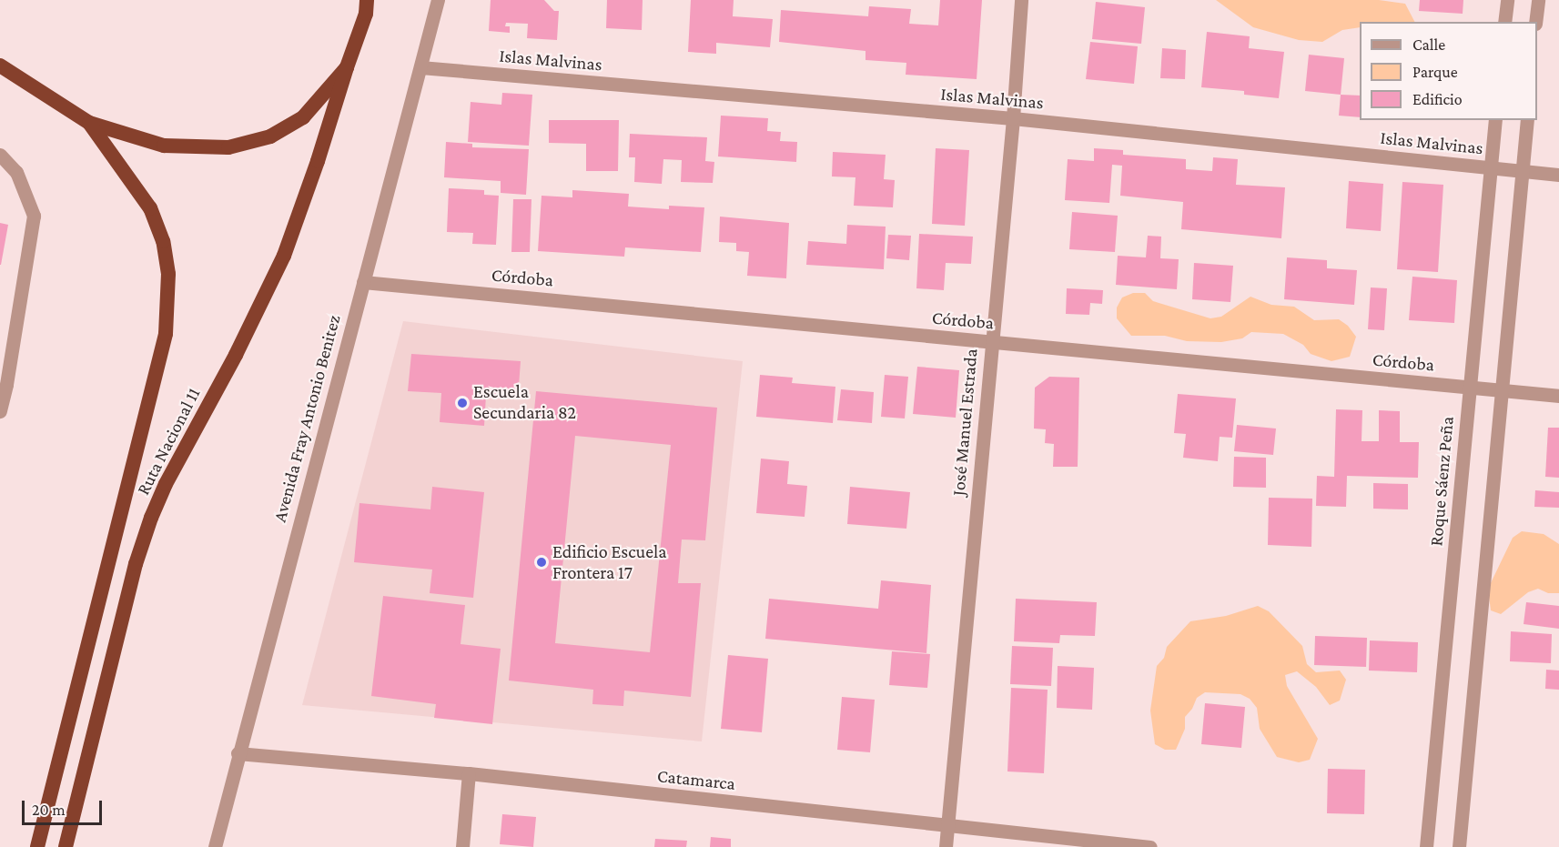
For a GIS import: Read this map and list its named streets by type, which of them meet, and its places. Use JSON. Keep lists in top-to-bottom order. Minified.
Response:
{"streets":{"highway":["Ruta Nacional 11"],"street":["Islas Malvinas","Córdoba","Avenida Fray Antonio Benitez","José Manuel Estrada","Roque Sáenz Peña","Catamarca"]},"crossings":[["Islas Malvinas","Avenida Fray Antonio Benitez"],["Islas Malvinas","José Manuel Estrada"],["Islas Malvinas","Roque Sáenz Peña"],["Córdoba","Avenida Fray Antonio Benitez"],["Córdoba","José Manuel Estrada"],["Córdoba","Roque Sáenz Peña"],["Avenida Fray Antonio Benitez","Catamarca"],["José Manuel Estrada","Catamarca"]],"places":["Escuela Secundaria 82","Edificio Escuela Frontera 17"],"legend":["Calle","Parque","Edificio"],"scale_bar":"20 m"}
